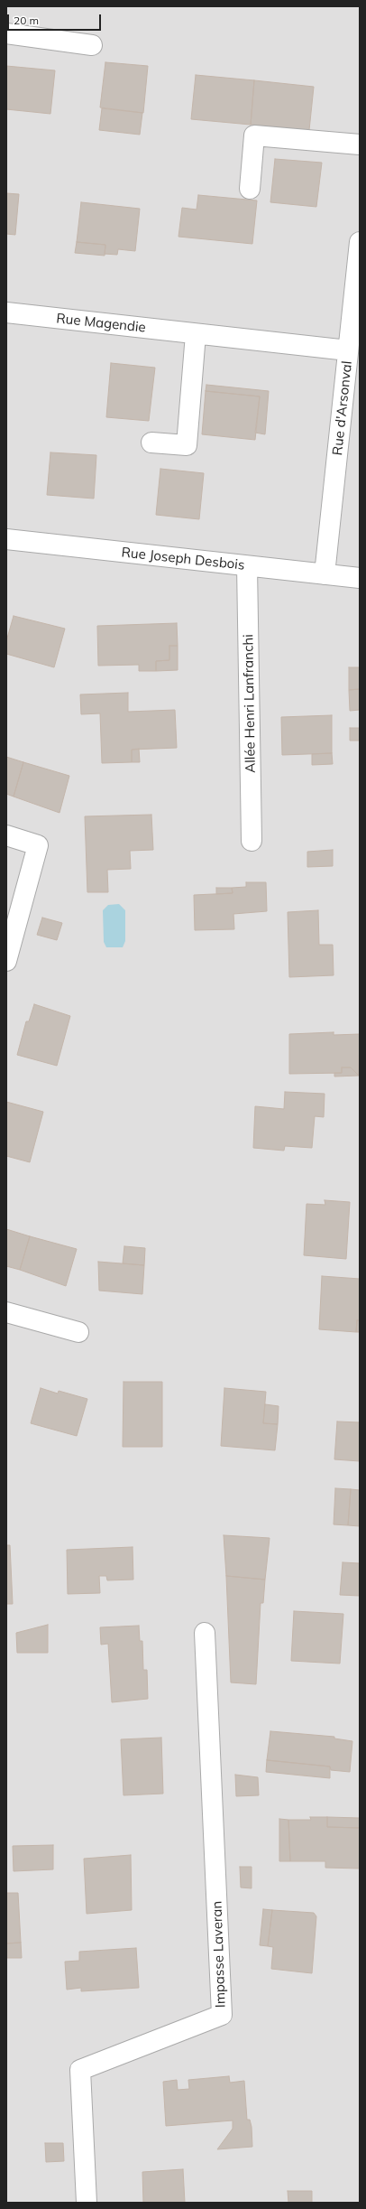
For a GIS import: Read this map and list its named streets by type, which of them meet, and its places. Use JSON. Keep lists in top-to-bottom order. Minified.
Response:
{"streets":{"street":["Rue Magendie","Rue d'Arsonval","Rue Joseph Desbois","Allée Henri Lanfranchi","Impasse Laveran"]},"crossings":[["Rue Magendie","Rue d'Arsonval"],["Rue d'Arsonval","Rue Joseph Desbois"],["Rue Joseph Desbois","Allée Henri Lanfranchi"]],"scale_bar":"20 m"}
